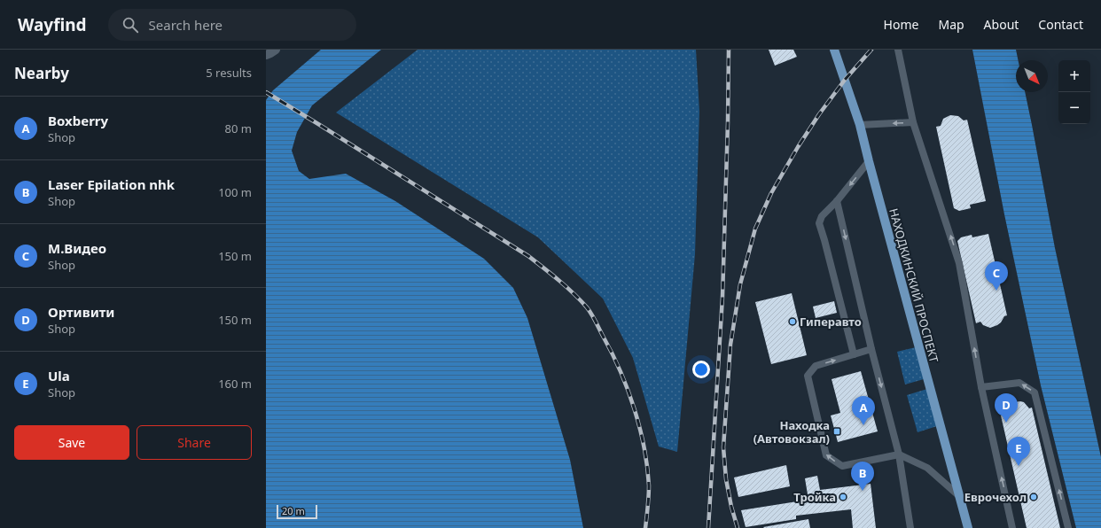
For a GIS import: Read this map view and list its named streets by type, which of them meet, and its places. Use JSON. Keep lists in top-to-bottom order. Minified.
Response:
{"streets":{"main road":["НАХОДКИНСКИЙ ПРОСПЕКТ"]},"places":{"other":["Гиперавто","Тройка","Еврочехол"],"transit":["Находка (Автовокзал)"]},"scale_bar":"20 m","north":"bottom right","page":{"header":"Wayfind","search":"Search here","nav":["Home","Map","About","Contact"],"heading":["Nearby","5 results"],"map_buttons":["+","−"],"list":[{"mark":"A","name":"Boxberry","note":"Shop","value":"80 m"},{"mark":"B","name":"Laser Epilation nhk","note":"Shop","value":"100 m"},{"mark":"C","name":"М.Видео","note":"Shop","value":"150 m"},{"mark":"D","name":"Ортивити","note":"Shop","value":"150 m"},{"mark":"E","name":"Ula","note":"Shop","value":"160 m"}],"pins":["C","D","A","E","B"],"buttons":["Save","Share"],"scale":"20 m"}}
